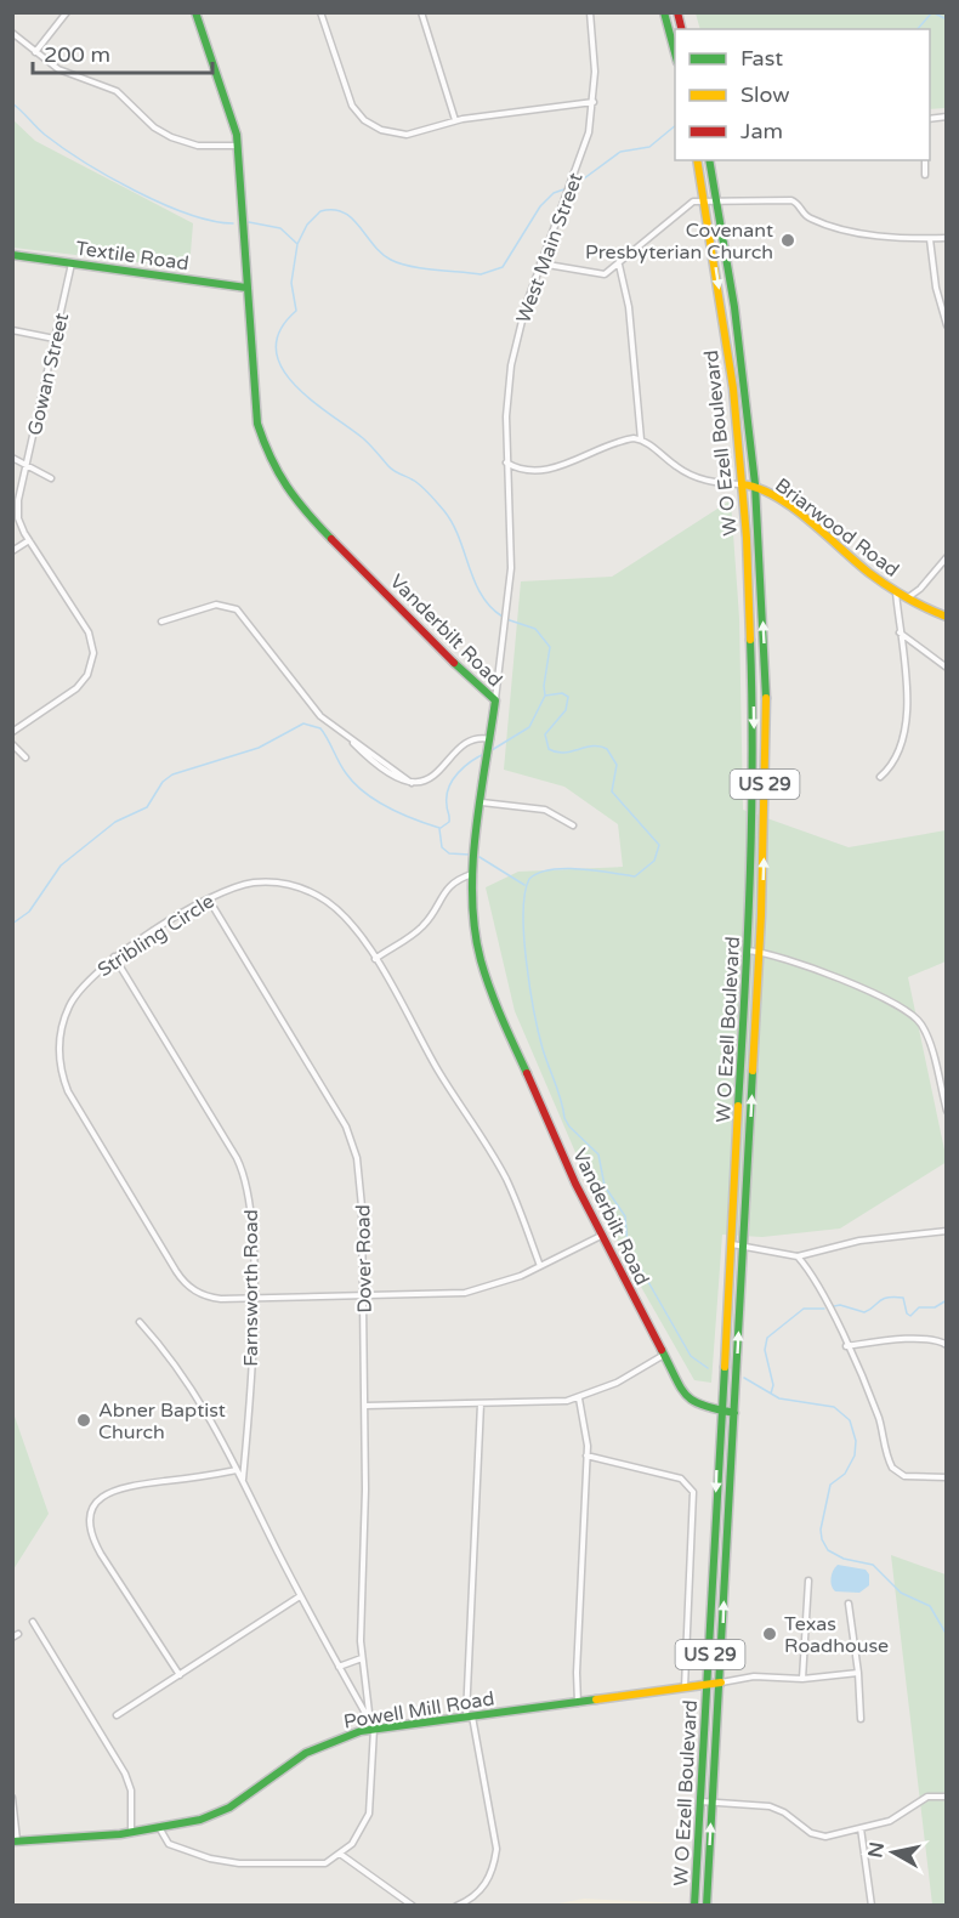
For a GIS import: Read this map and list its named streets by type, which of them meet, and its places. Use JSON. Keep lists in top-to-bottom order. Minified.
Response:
{"streets":{"main road":["Textile Road","W O Ezell Boulevard","Briarwood Road","Vanderbilt Road","US 29","Powell Mill Road"],"street":["West Main Street","Gowan Street","Stribling Circle","Dover Road","Farnsworth Road"]},"crossings":[["West Main Street","Vanderbilt Road"],["Textile Road","Gowan Street"],["Textile Road","Vanderbilt Road"],["W O Ezell Boulevard","Briarwood Road"],["W O Ezell Boulevard","Vanderbilt Road"],["W O Ezell Boulevard","Powell Mill Road"],["Vanderbilt Road","Stribling Circle"],["Stribling Circle","Dover Road"],["Stribling Circle","Farnsworth Road"],["Dover Road","Powell Mill Road"]],"places":["Covenant Presbyterian Church","Abner Baptist Church","Texas Roadhouse"],"legend":["Fast","Slow","Jam"],"scale_bar":"200 m","north":"left"}
